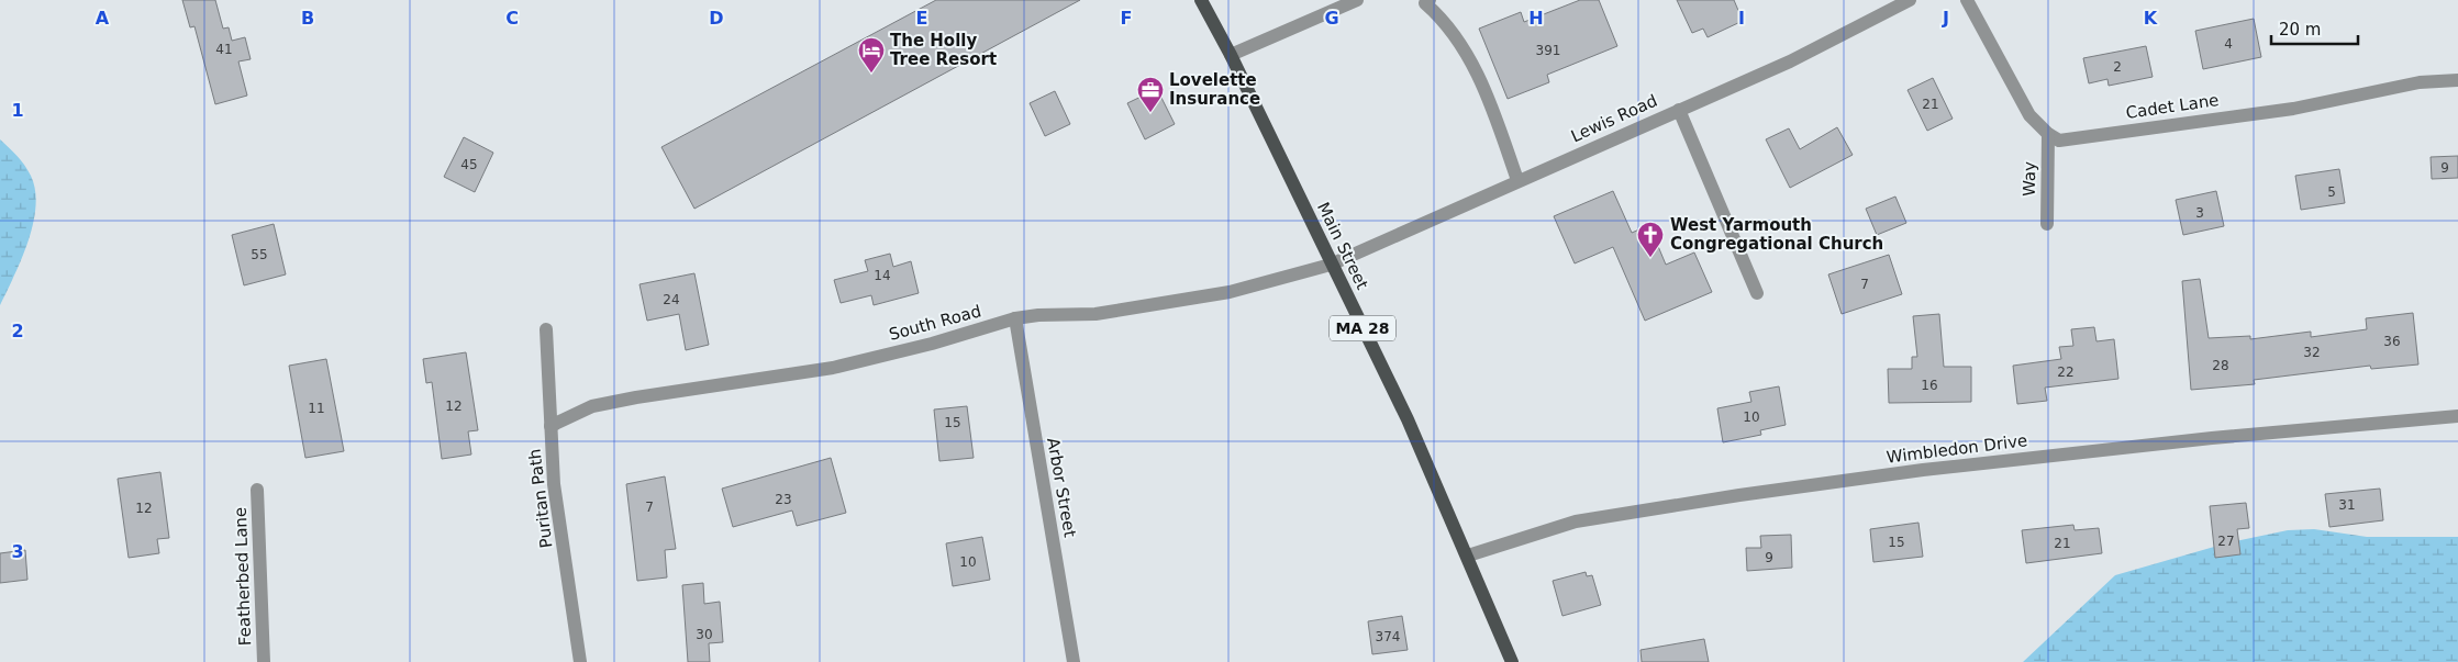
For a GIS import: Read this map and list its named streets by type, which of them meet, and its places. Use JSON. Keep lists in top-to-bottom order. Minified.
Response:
{"streets":{"main road":["Main Street","MA 28"],"street":["Cadet Lane","Lewis Road","Way","South Road","Wimbledon Drive","Arbor Street","Puritan Path","Featherbed Lane"]},"crossings":[["Cadet Lane","Way"],["Lewis Road","Main Street"],["Lewis Road","South Road"],["Main Street","South Road"],["Main Street","Wimbledon Drive"],["South Road","Arbor Street"],["South Road","Puritan Path"]],"places":{"hotel":["The Holly Tree Resort"],"office":["Lovelette Insurance"],"church":["West Yarmouth Congregational Church"]},"house_numbers":["4","41","391","2","21","45","9","5","3","55","14","7","24","36","32","28","22","16","12","11","10","15","23","31","7","12","27","15","21","9","10","30","374"],"scale_bar":"20 m","grid":{"columns":["A","B","C","D","E","F","G","H","I","J","K"],"rows":["1","2","3"]}}
